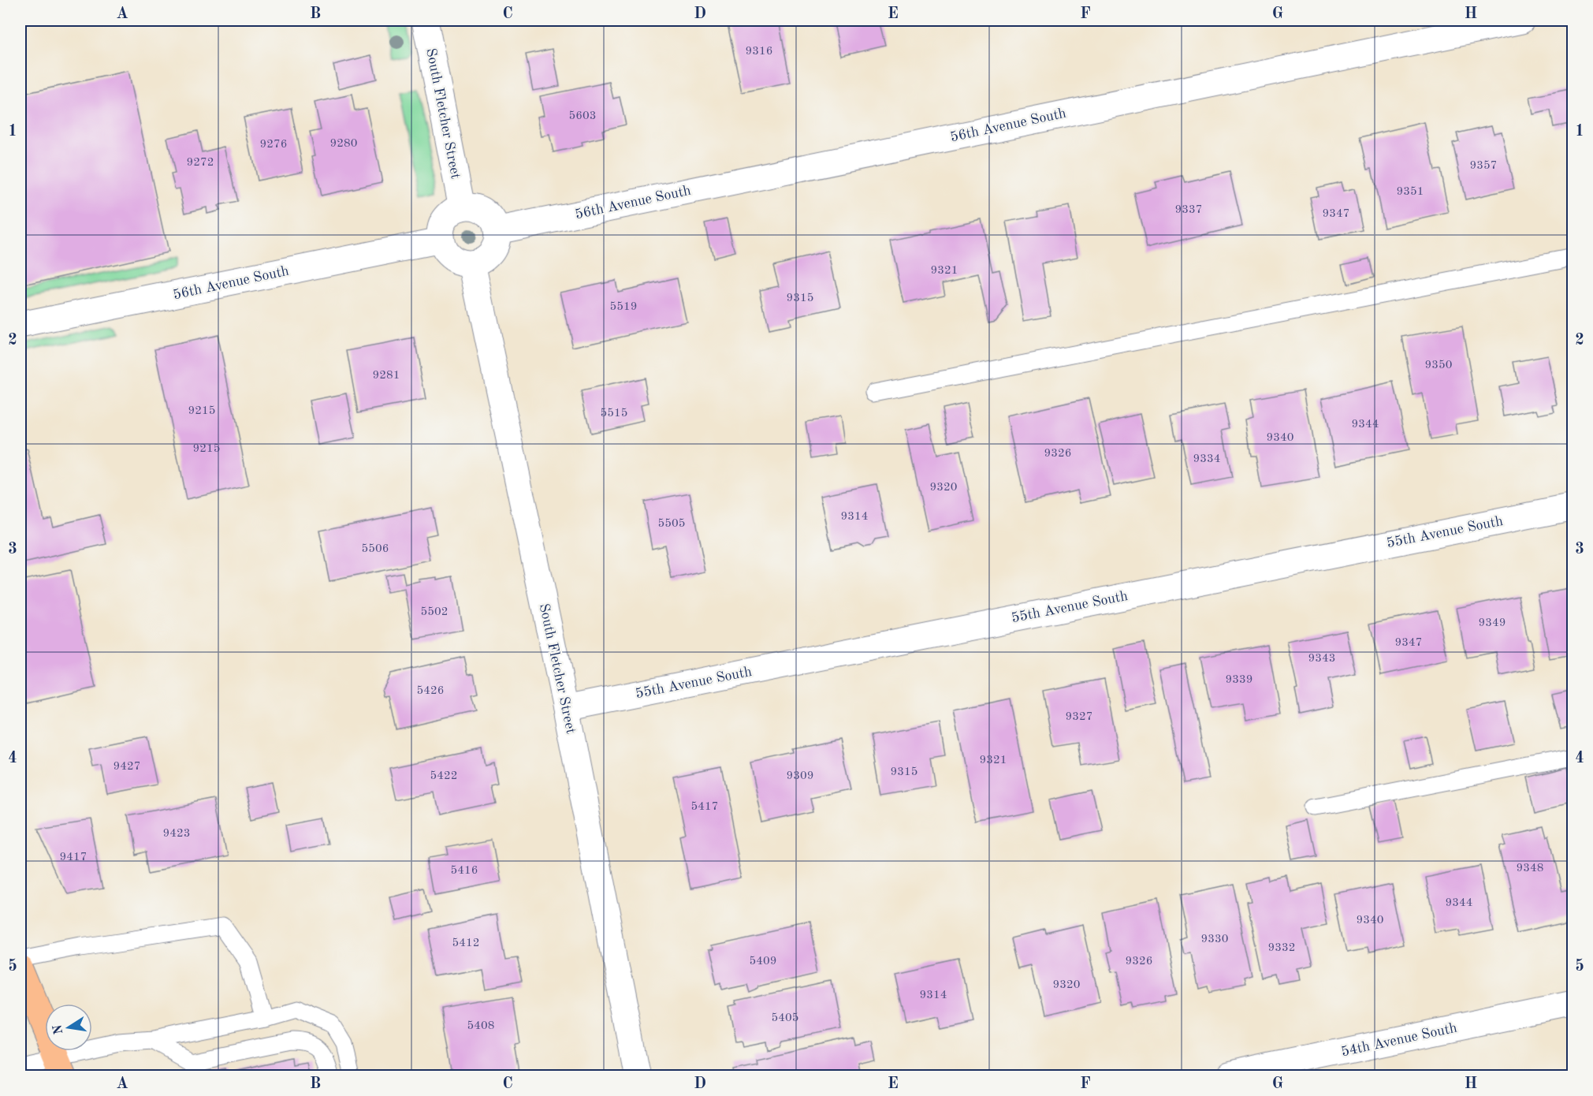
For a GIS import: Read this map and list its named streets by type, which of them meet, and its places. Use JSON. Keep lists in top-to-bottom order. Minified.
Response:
{"streets":{"street":["South Fletcher Street","56th Avenue South","55th Avenue South","54th Avenue South"]},"crossings":[["South Fletcher Street","56th Avenue South"],["South Fletcher Street","55th Avenue South"]],"house_numbers":["9316","5603","9280","9276","9272","9357","9351","9337","9347","9321","9315","5519","9350","9281","9215","5515","9344","9340","9215","9326","9334","9320","9314","5505","5506","5502","9349","9347","9343","9339","5426","9327","9321","9427","9315","5422","9309","5417","9423","9417","9348","5416","9344","9340","9330","5412","9332","5409","9326","9320","9314","5405","5408"],"north":"left","grid":{"columns":["A","B","C","D","E","F","G","H"],"rows":["1","2","3","4","5"]}}
